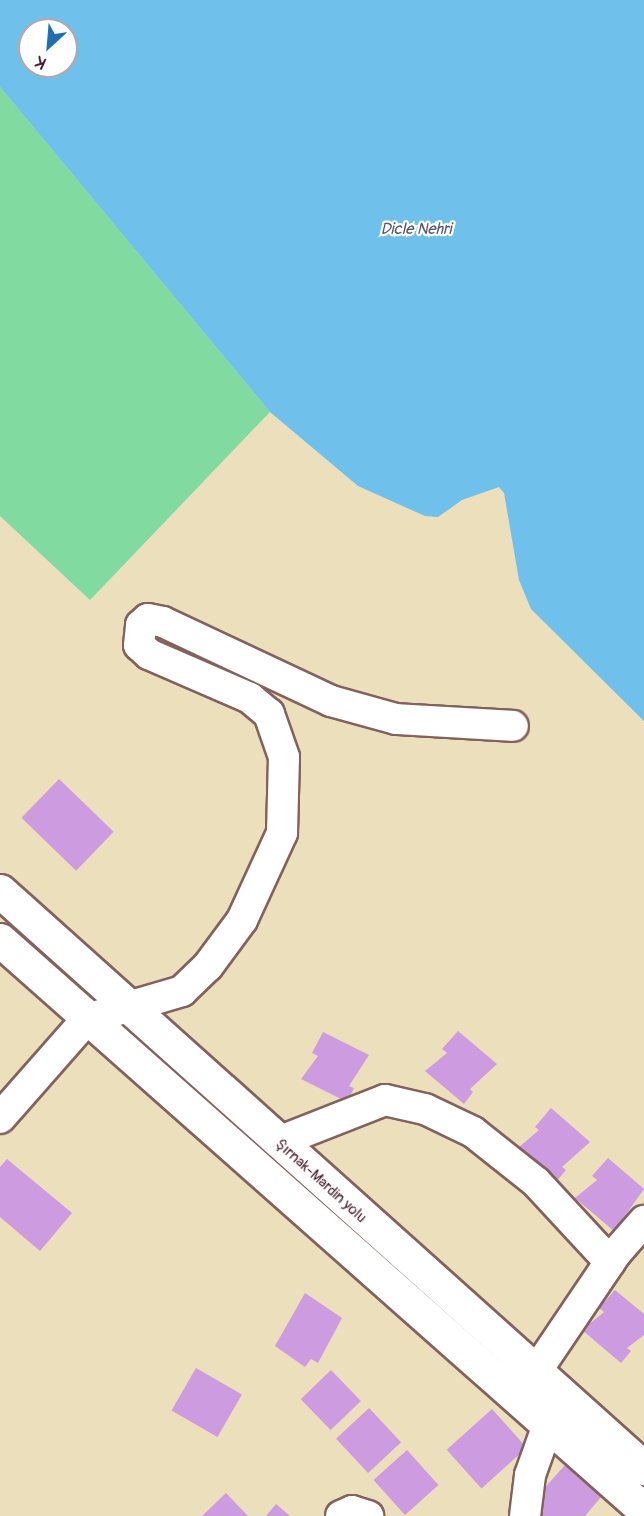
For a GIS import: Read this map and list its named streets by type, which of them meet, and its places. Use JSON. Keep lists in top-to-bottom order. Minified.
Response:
{"streets":{"main road":["Şırnak-Mardin yolu"]},"water":["Dicle Nehri"],"north":"bottom left"}
